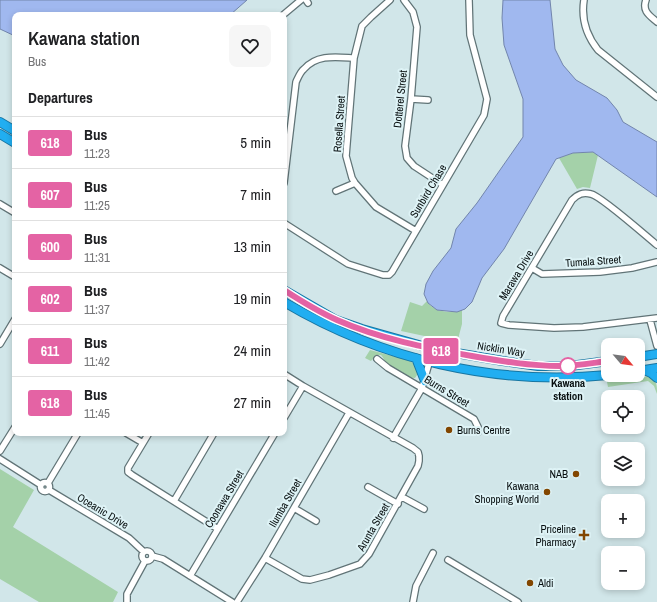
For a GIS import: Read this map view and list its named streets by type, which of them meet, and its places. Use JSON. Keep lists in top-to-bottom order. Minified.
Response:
{"streets":{"highway":["Nicklin Way"],"street":["Dotterel Street","Rosella Street","Sunbird Chase","Tumala Street","Marawa Drive","Burns Street","Coonawa Street","Ilumba Street","Oceanic Drive","Arunta Street"]},"crossings":[["Dotterel Street","Sunbird Chase"],["Rosella Street","Sunbird Chase"],["Tumala Street","Marawa Drive"],["Ilumba Street","Arunta Street"]],"places":{"other":["Kawana station","Burns Centre","NAB","Kawana Shopping World","Aldi"],"health":["Priceline Pharmacy"]},"lines":["bus line 618"],"north":"bottom right","page":{"on_map":"618","heading":[["Kawana station","Bus"],"Departures"],"list":[{"mark":"618","name":"Bus","note":"11:23","value":"5 min"},{"mark":"607","name":"Bus","note":"11:25","value":"7 min"},{"mark":"600","name":"Bus","note":"11:31","value":"13 min"},{"mark":"602","name":"Bus","note":"11:37","value":"19 min"},{"mark":"611","name":"Bus","note":"11:42","value":"24 min"},{"mark":"618","name":"Bus","note":"11:45","value":"27 min"}],"map_buttons":["+","−"]}}
